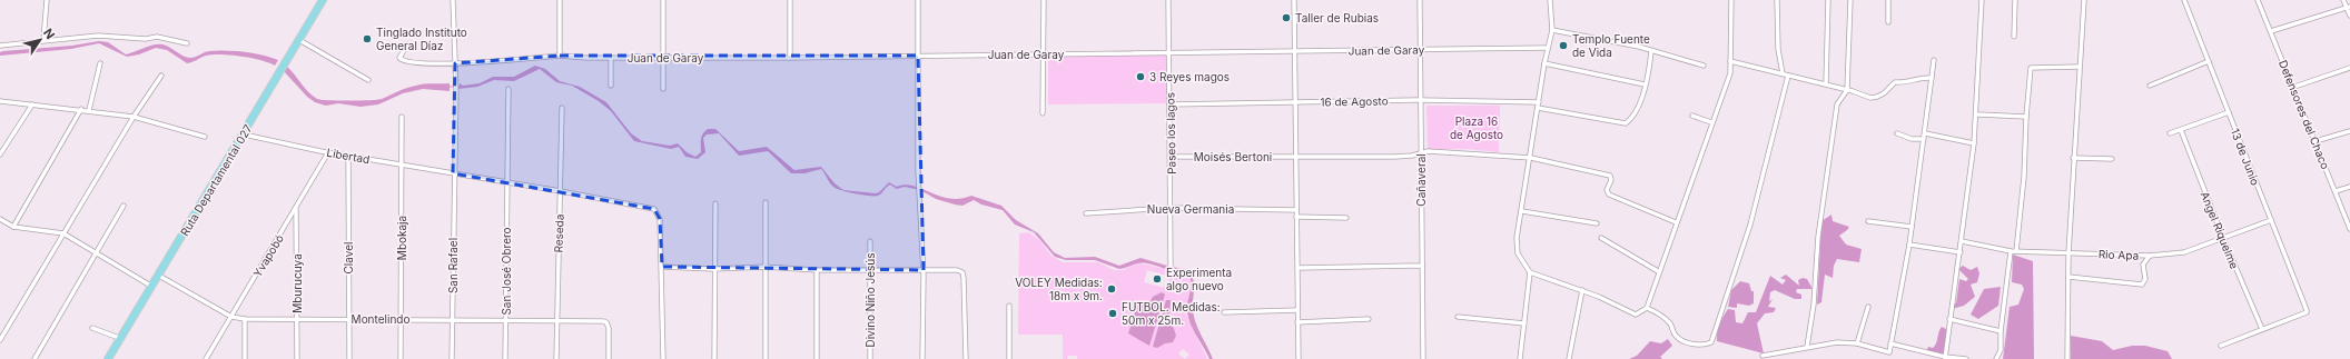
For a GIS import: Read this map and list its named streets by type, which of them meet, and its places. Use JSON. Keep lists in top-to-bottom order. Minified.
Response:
{"streets":{"main road":["Ruta Departamental 027"],"street":["Juan de Garay","16 de Agosto","Defensores del Chaco","Paseo los lagos","Libertad","Moisés Bertoni","13 de Junio","Cañaveral","Nueva Germania","Angel Riquelme","Reseda","Mbokaja","Rio Apa","Yvapobó","Clavel","San Rafael","San José Obrero","Mburucuya","Divino Niño Jesús","Montelindo"]},"crossings":[["Juan de Garay","Paseo los lagos"],["Juan de Garay","Cañaveral"],["Juan de Garay","San Rafael"],["16 de Agosto","Paseo los lagos"],["16 de Agosto","Cañaveral"],["Paseo los lagos","Moisés Bertoni"],["Paseo los lagos","Nueva Germania"],["Libertad","Ruta Departamental 027"],["Libertad","Reseda"],["Libertad","Mbokaja"],["Libertad","Yvapobó"],["Libertad","Clavel"],["Libertad","San Rafael"],["Libertad","San José Obrero"],["Moisés Bertoni","Cañaveral"],["13 de Junio","Angel Riquelme"],["13 de Junio","Rio Apa"],["Ruta Departamental 027","Montelindo"],["Angel Riquelme","Rio Apa"],["Reseda","Montelindo"],["Mbokaja","Montelindo"],["Yvapobó","Mburucuya"],["Yvapobó","Montelindo"],["Clavel","Montelindo"],["San Rafael","Montelindo"],["San José Obrero","Montelindo"],["Mburucuya","Montelindo"]],"parks":["Plaza 16 de Agosto"],"places":["Taller de Rubias","Tinglado Instituto General Díaz","Templo Fuente de Vida","3 Reyes magos","Experimenta algo nuevo","VOLEY Medidas: 18m x 9m.","FUTBOL. Medidas: 50m x 25m."],"north":"top right"}
